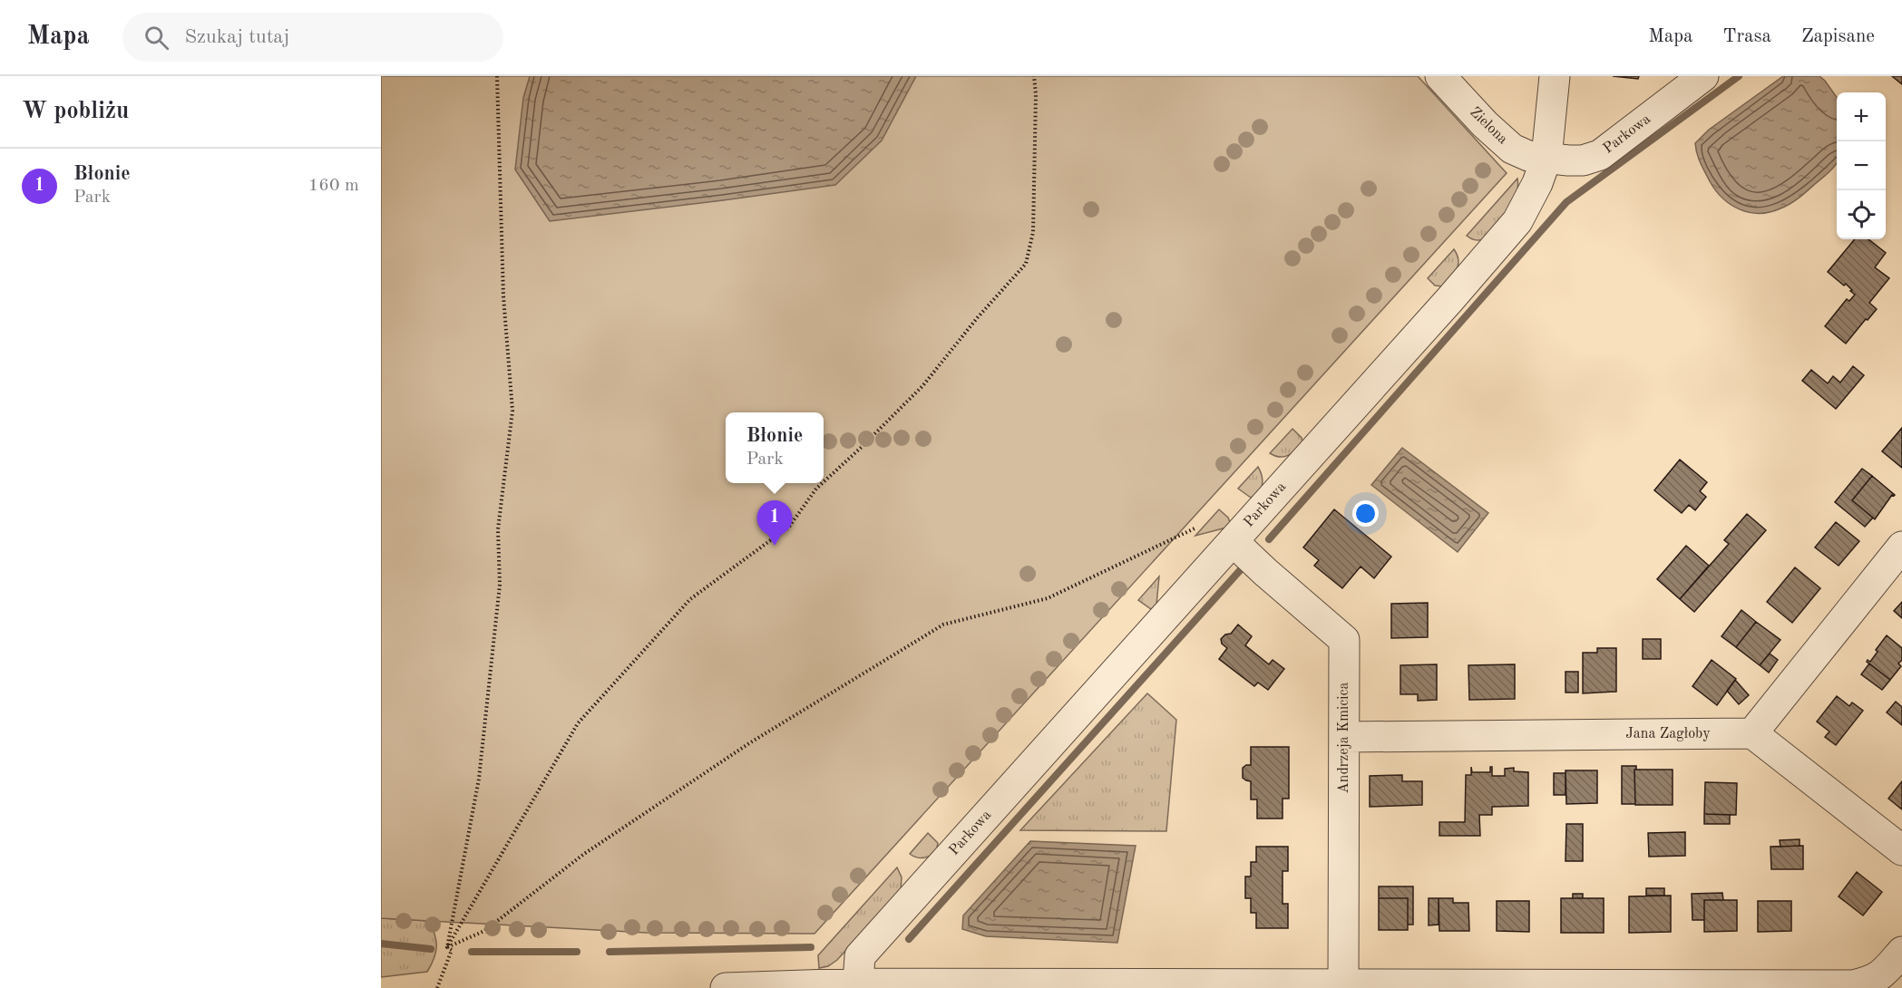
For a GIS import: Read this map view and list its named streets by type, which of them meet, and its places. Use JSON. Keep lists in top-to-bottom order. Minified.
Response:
{"streets":{"street":["Zielona","Parkowa","Jana Zagłoby","Andrzeja Kmicica"]},"crossings":[["Zielona","Parkowa"],["Parkowa","Andrzeja Kmicica"],["Jana Zagłoby","Andrzeja Kmicica"]],"page":{"header":"Mapa","search":"Szukaj tutaj","nav":["Mapa","Trasa","Zapisane"],"heading":"W pobliżu","map_buttons":["+","−"],"list":[{"mark":"1","name":"Błonie","note":"Park","value":"160 m"}],"popup":["Błonie","Park"],"pins":"1"}}
